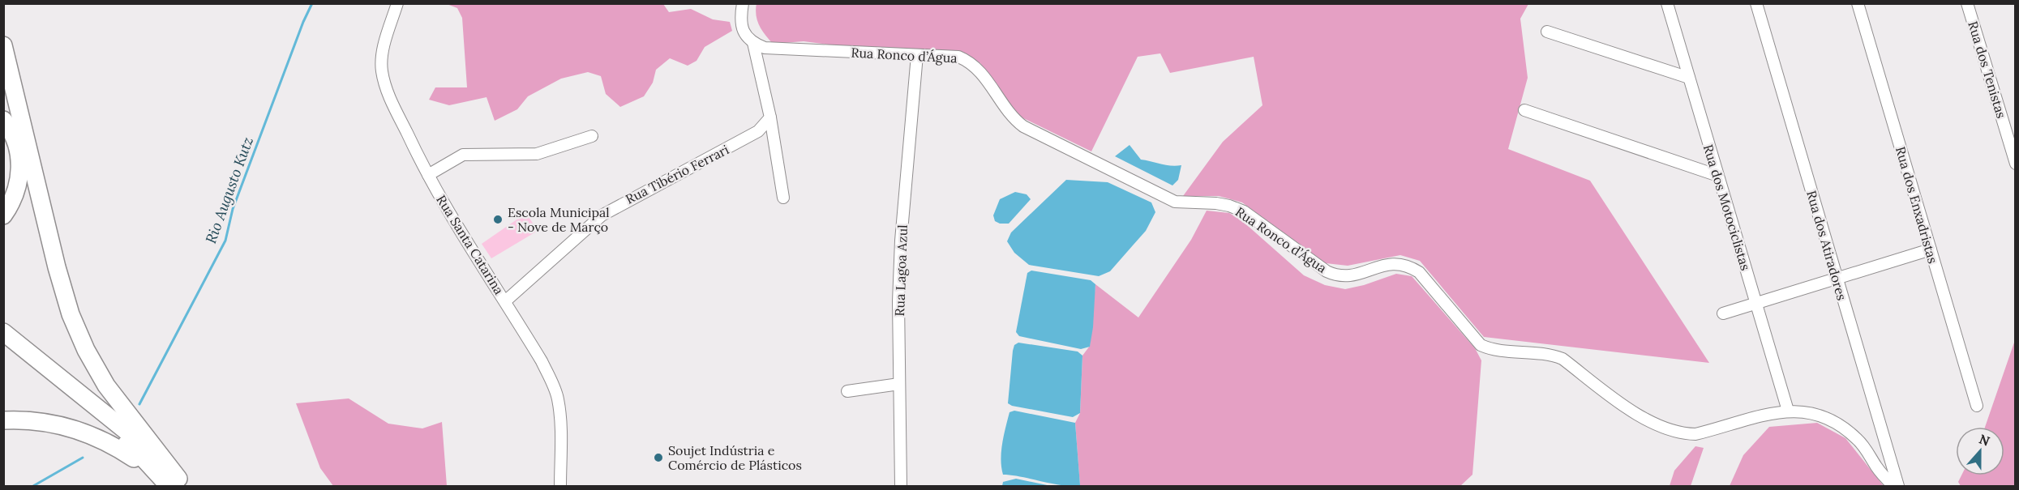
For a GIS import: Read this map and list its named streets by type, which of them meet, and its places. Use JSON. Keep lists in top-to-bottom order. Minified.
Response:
{"streets":{"street":["Rua Ronco d’Água","Rua dos Tenistas","Rua Tibério Ferrari","Rua dos Enxadristas","Rua dos Motociclistas","Rua Santa Catarina","Rua dos Atiradores","Rua Lagoa Azul"]},"crossings":[["Rua Ronco d’Água","Rua dos Motociclistas"],["Rua Ronco d’Água","Rua Lagoa Azul"],["Rua Tibério Ferrari","Rua Santa Catarina"]],"water":["Rio Augusto Kutz"],"places":["Escola Municipal - Nove de Março","Soujet Indústria e Comércio de Plásticos"],"north":"top"}
